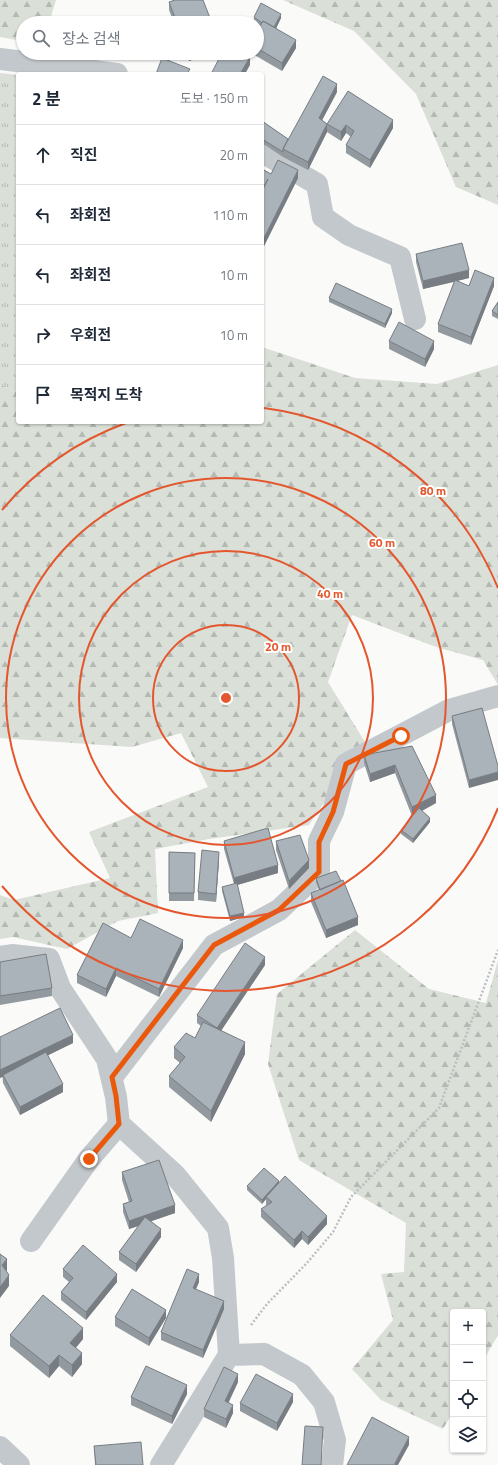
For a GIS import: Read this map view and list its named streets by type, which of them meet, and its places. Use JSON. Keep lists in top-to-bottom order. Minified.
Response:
{"page":{"search":"장소 검색","heading":["2 분","도보 · 150 m"],"list":[["직진","20 m"],["좌회전","110 m"],["좌회전","10 m"],["우회전","10 m"],"목적지 도착"],"map_buttons":["+","−"]},"rings":["80 m","60 m","40 m","20 m"]}
